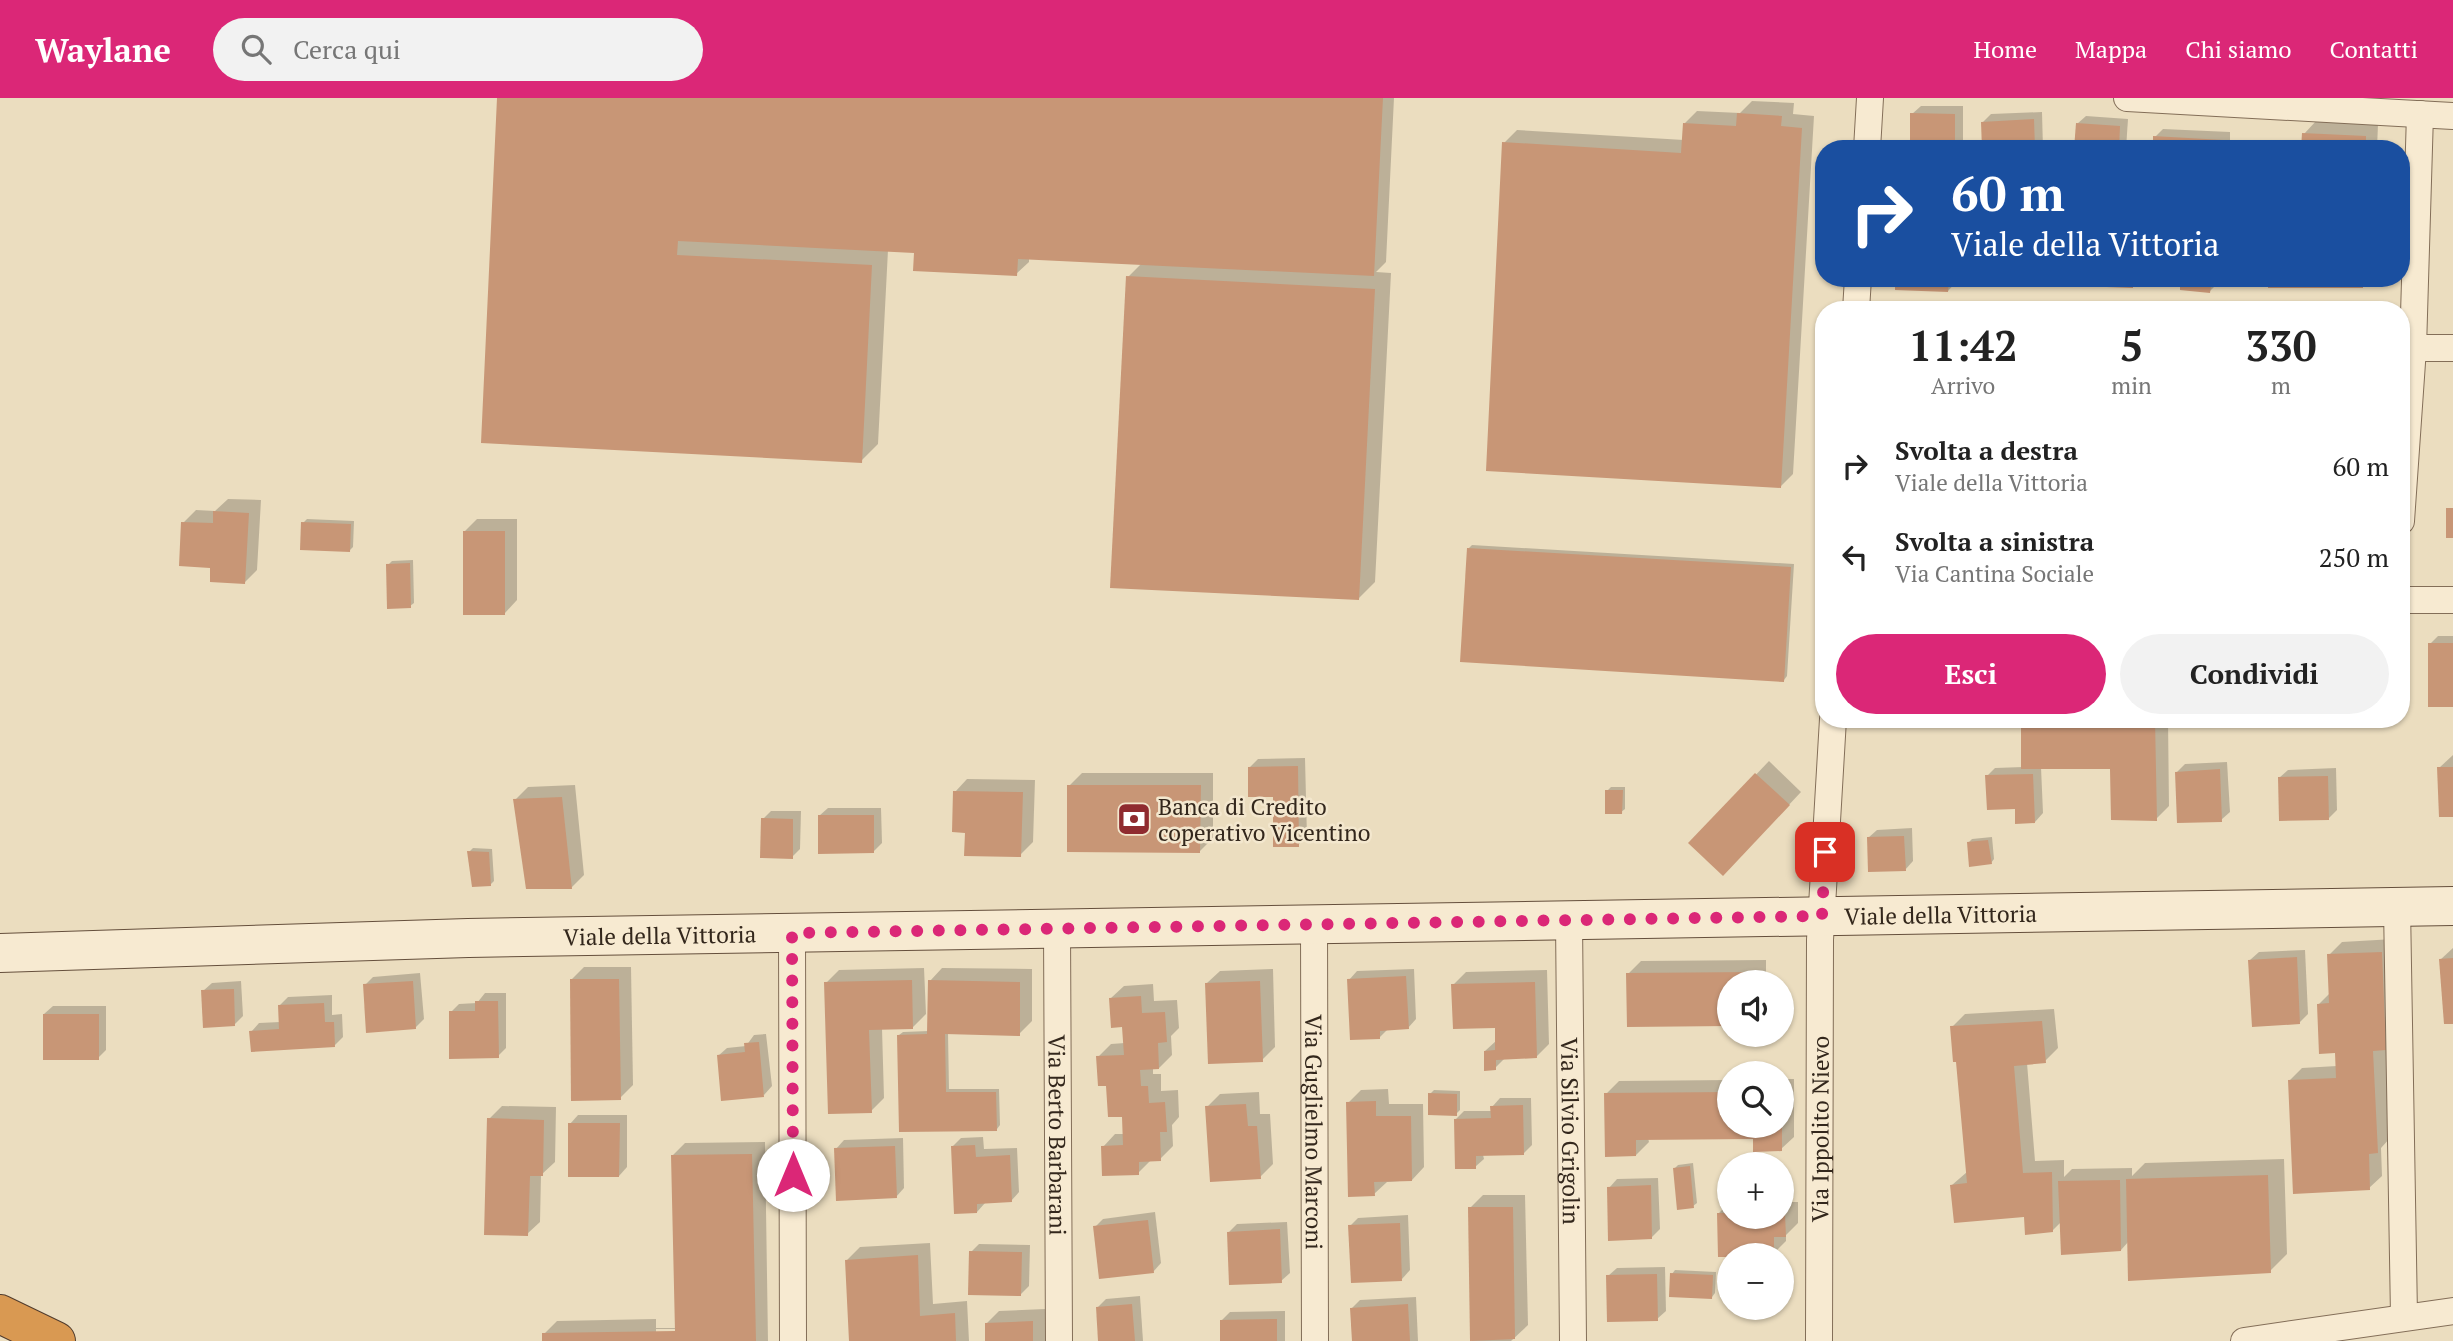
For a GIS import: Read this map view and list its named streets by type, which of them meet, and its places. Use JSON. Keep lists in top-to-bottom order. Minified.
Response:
{"streets":{"street":["Viale della Vittoria","Via Ippolito Nievo","Via Silvio Grigolin","Via Guglielmo Marconi","Via Berto Barbarani"]},"crossings":[["Viale della Vittoria","Via Ippolito Nievo"],["Viale della Vittoria","Via Silvio Grigolin"],["Viale della Vittoria","Via Guglielmo Marconi"],["Viale della Vittoria","Via Berto Barbarani"]],"places":{"bank":["Banca di Credito coperativo Vicentino"]},"page":{"header":"Waylane","search":"Cerca qui","nav":["Home","Mappa","Chi siamo","Contatti"],"turn":["60 m","Viale della Vittoria"],"eta":["11:42","Arrivo","5","min","330","m"],"list":[{"name":"Svolta a destra","note":"Viale della Vittoria","value":"60 m"},{"name":"Svolta a sinistra","note":"Via Cantina Sociale","value":"250 m"}],"buttons":["Esci","Condividi"],"map_buttons":["+","−"]}}
